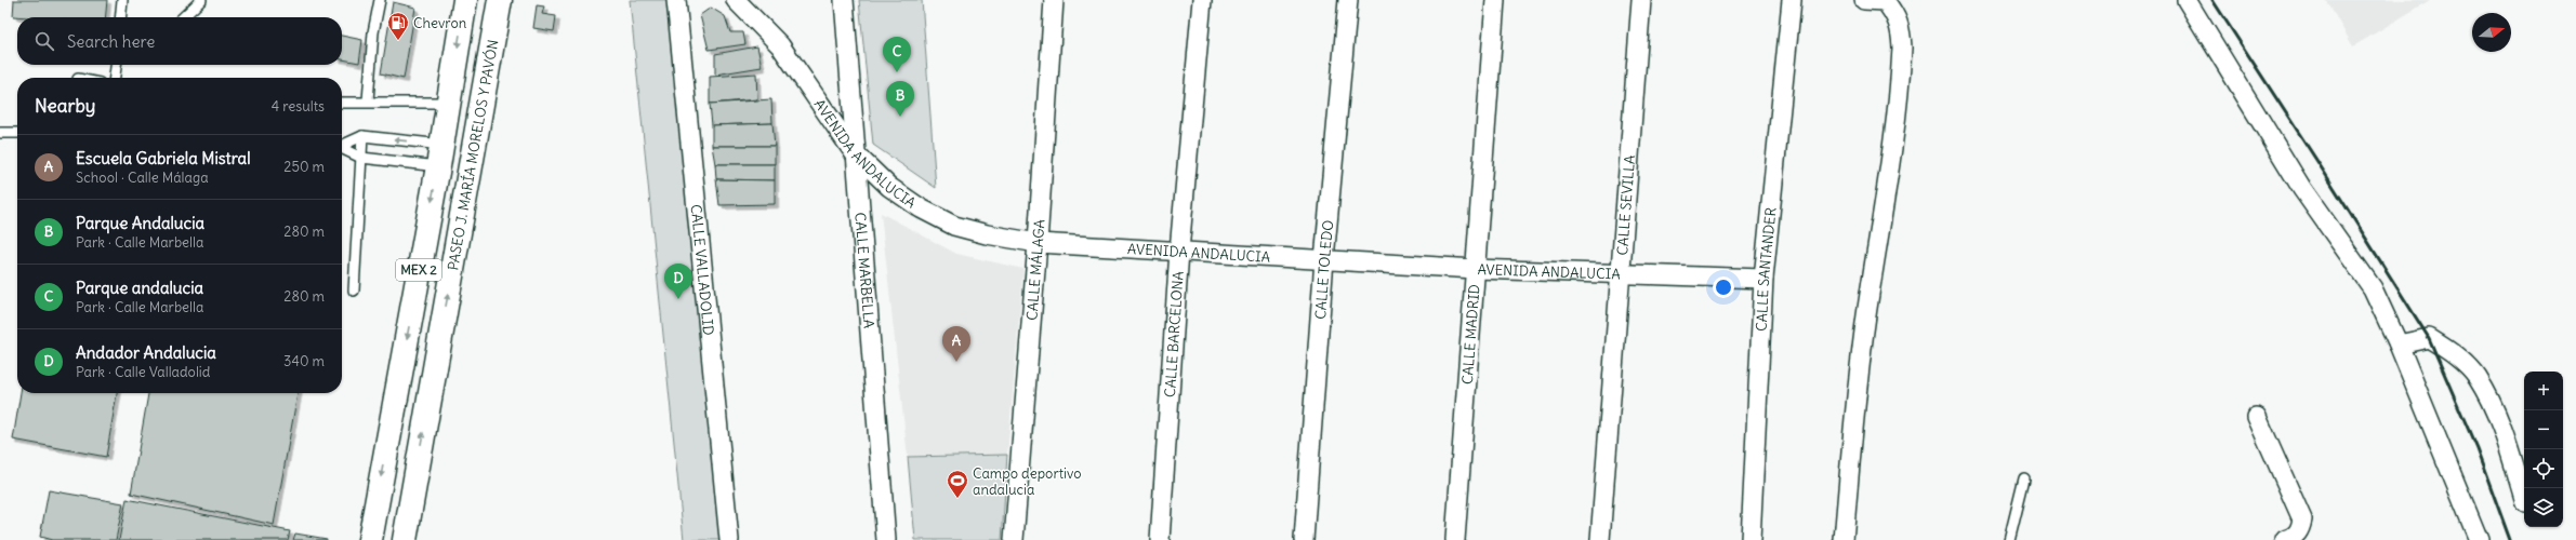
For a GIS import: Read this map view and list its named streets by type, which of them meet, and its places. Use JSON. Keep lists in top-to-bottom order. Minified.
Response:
{"streets":{"highway":["PASEO J. MARÍA MORELOS Y PAVÓN","MEX 2"],"street":["AVENIDA ANDALUCIA","CALLE SEVILLA","CALLE VALLADOLID","CALLE MARBELLA","CALLE MÁLAGA","CALLE TOLEDO","CALLE SANTANDER","CALLE BARCELONA","CALLE MADRID"]},"crossings":[["AVENIDA ANDALUCIA","CALLE SEVILLA"],["AVENIDA ANDALUCIA","CALLE MARBELLA"],["AVENIDA ANDALUCIA","CALLE MÁLAGA"],["AVENIDA ANDALUCIA","CALLE TOLEDO"],["AVENIDA ANDALUCIA","CALLE SANTANDER"],["AVENIDA ANDALUCIA","CALLE BARCELONA"],["AVENIDA ANDALUCIA","CALLE MADRID"]],"places":{"fuel station":["Chevron"],"sports":["Campo deportivo andalucia"]},"north":"right","page":{"search":"Search here","pins":["C","B","D","A"],"heading":["Nearby","4 results"],"list":[{"mark":"A","name":"Escuela Gabriela Mistral","note":"School · Calle Málaga","value":"250 m"},{"mark":"B","name":"Parque Andalucia","note":"Park · Calle Marbella","value":"280 m"},{"mark":"C","name":"Parque andalucia","note":"Park · Calle Marbella","value":"280 m"},{"mark":"D","name":"Andador Andalucia","note":"Park · Calle Valladolid","value":"340 m"}],"map_buttons":["+","−"]}}
